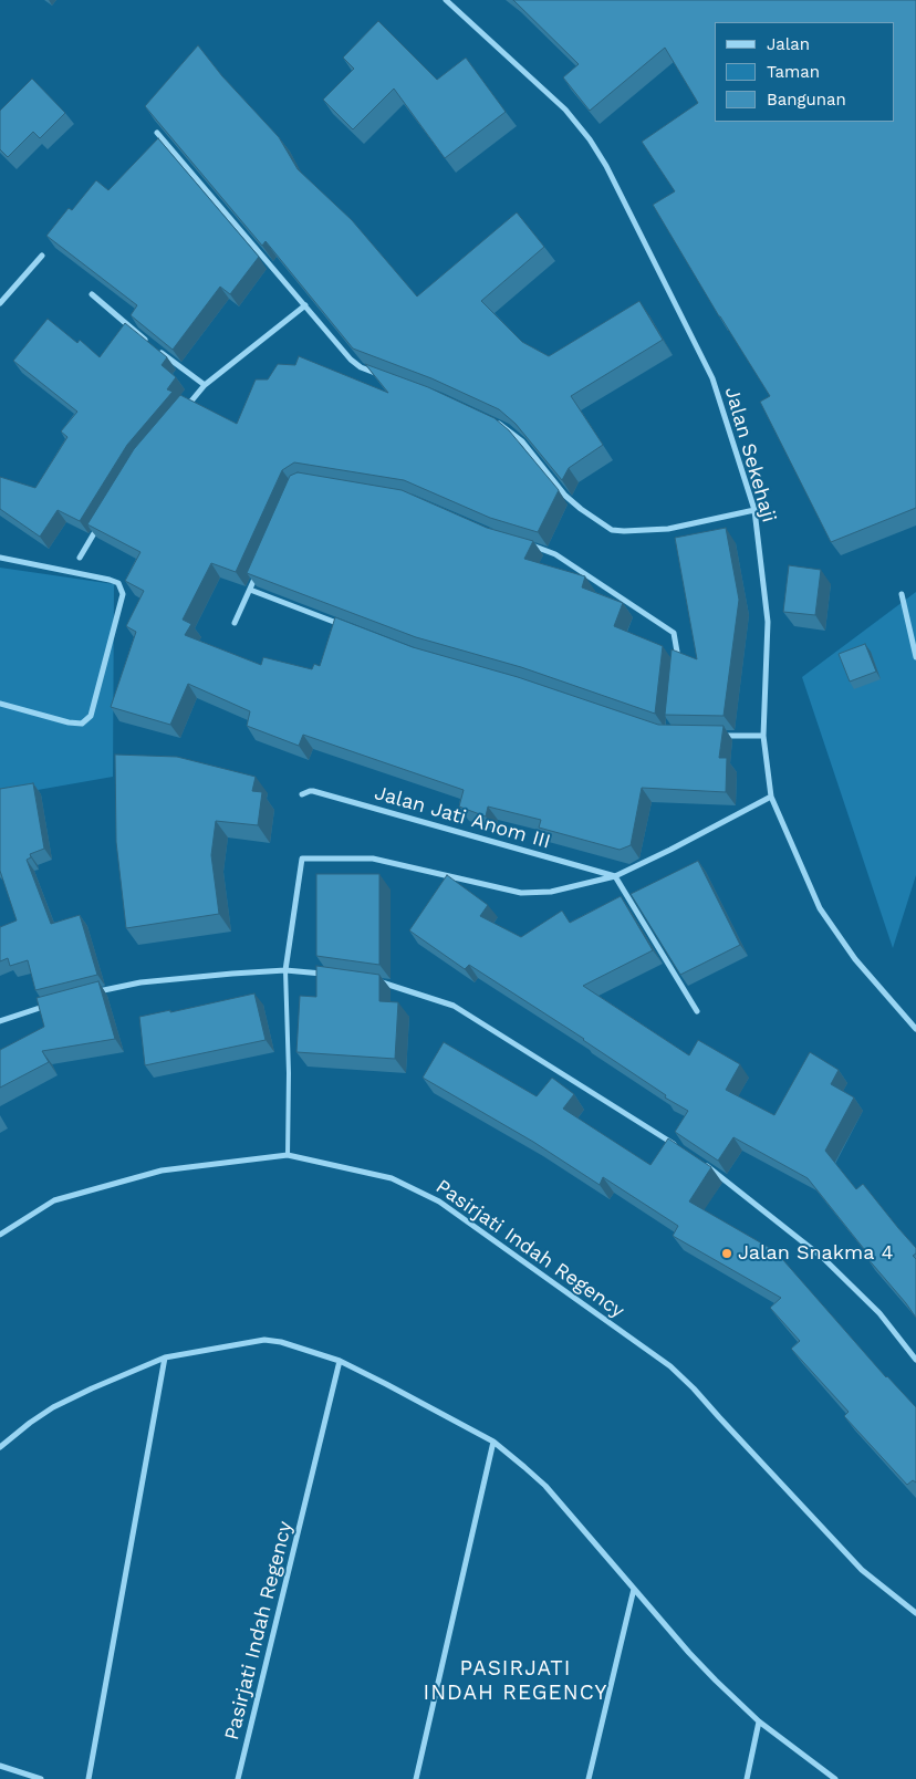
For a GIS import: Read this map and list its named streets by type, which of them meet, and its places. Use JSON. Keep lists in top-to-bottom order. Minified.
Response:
{"streets":{"street":["Jalan Sekehaji","Jalan Jati Anom III","Pasirjati Indah Regency"]},"districts":["PASIRJATI INDAH REGENCY"],"places":["Jalan Snakma 4"],"legend":["Jalan","Taman","Bangunan"]}
